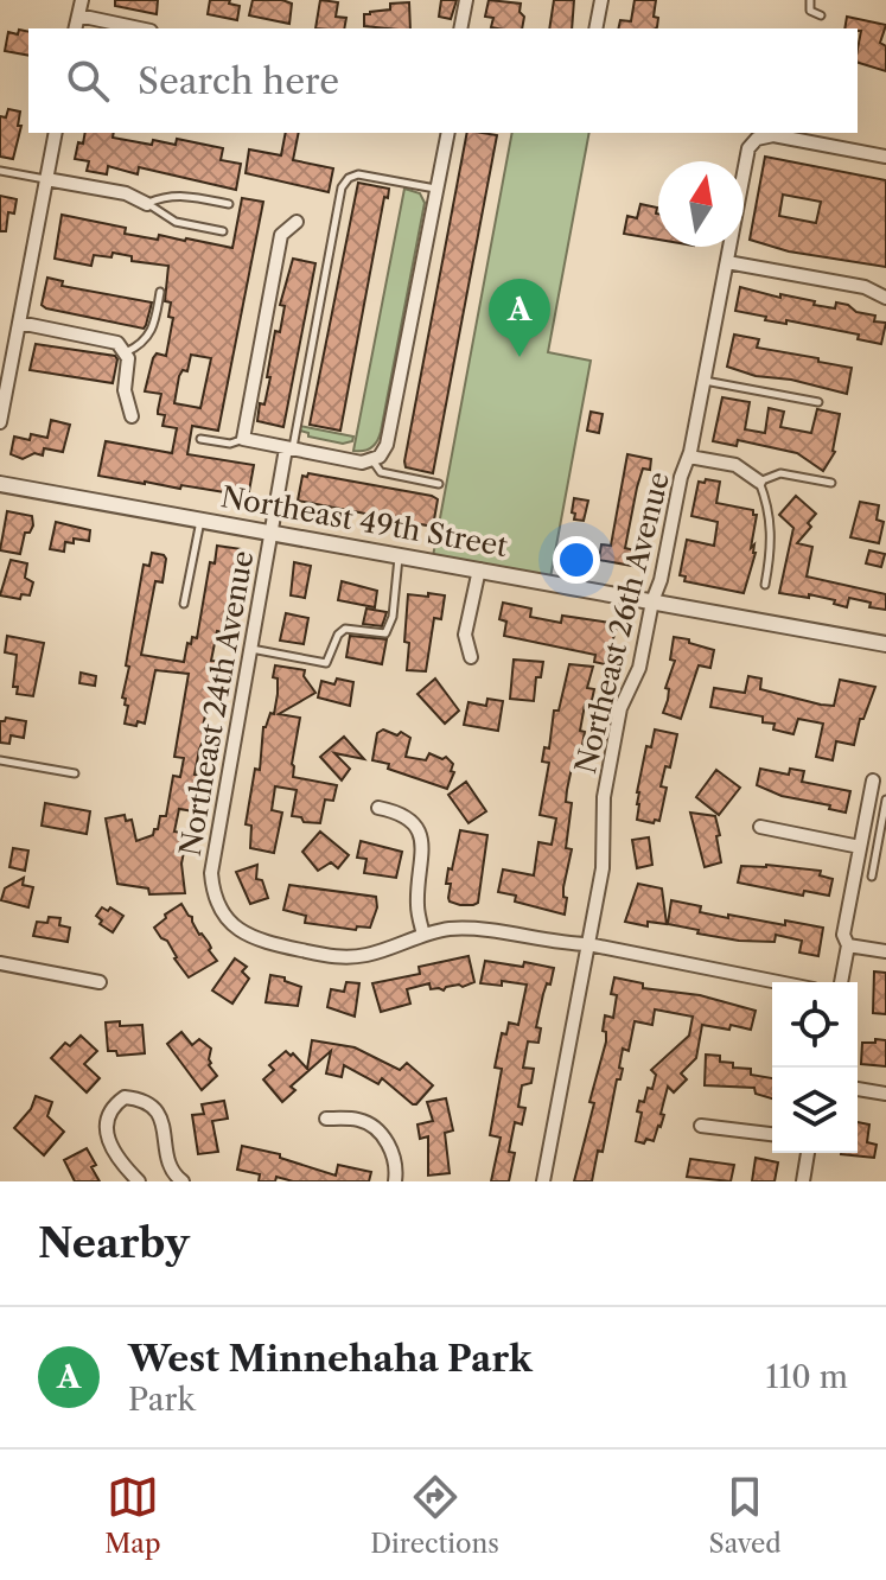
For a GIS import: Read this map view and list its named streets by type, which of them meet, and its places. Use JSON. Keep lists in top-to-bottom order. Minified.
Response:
{"streets":{"street":["Northeast 49th Street","Northeast 26th Avenue","Northeast 24th Avenue"]},"crossings":[["Northeast 49th Street","Northeast 26th Avenue"],["Northeast 49th Street","Northeast 24th Avenue"]],"north":"top","page":{"search":"Search here","pins":"A","heading":"Nearby","list":[{"mark":"A","name":"West Minnehaha Park","note":"Park","value":"110 m"}],"nav":["Map","Directions","Saved"]}}
